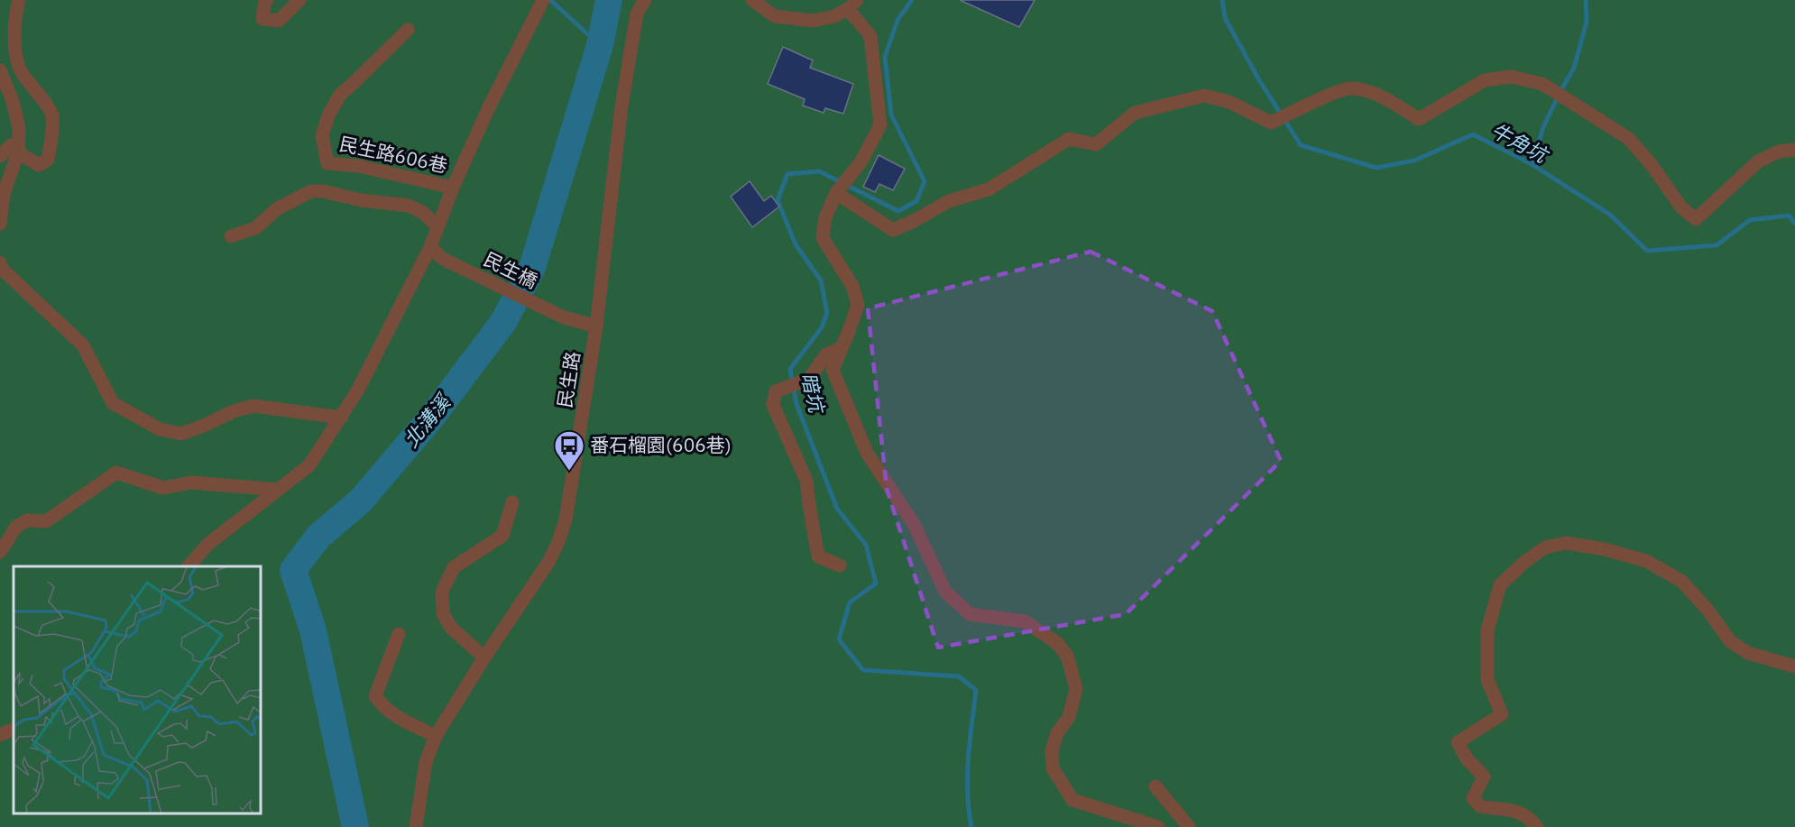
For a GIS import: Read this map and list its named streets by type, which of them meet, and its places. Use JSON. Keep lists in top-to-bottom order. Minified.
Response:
{"streets":{"street":["民生路606巷","民生橋","民生路"]},"crossings":[["民生路606巷","民生橋"],["民生橋","民生路"]],"water":["牛角坑","暗坑","北溝溪"],"places":{"bus stop":["番石榴園(606巷)"]}}
